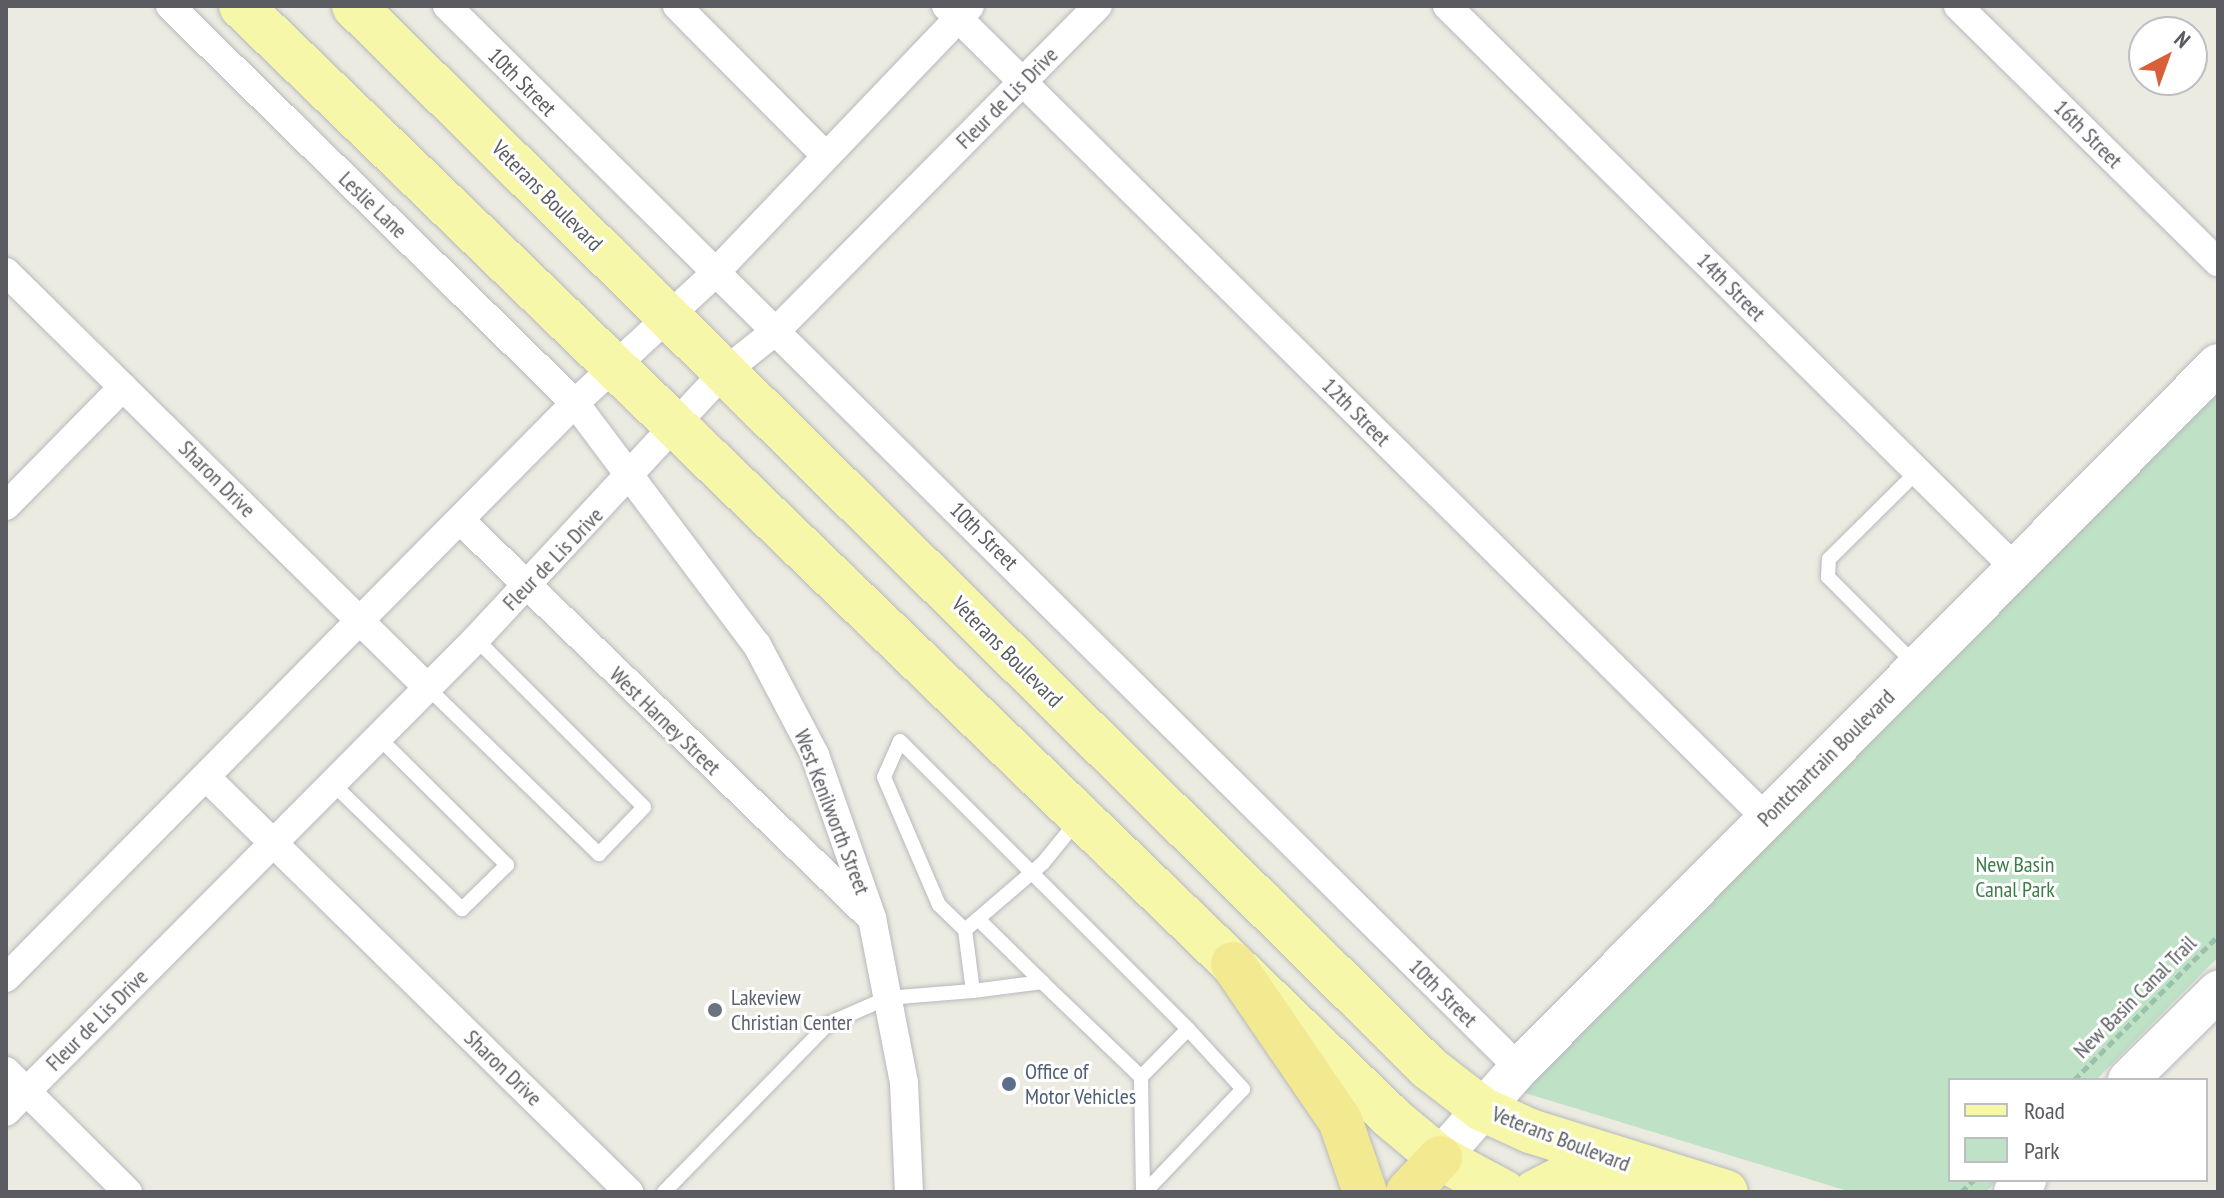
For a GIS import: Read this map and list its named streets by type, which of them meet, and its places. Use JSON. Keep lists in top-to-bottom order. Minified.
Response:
{"streets":{"main road":["Veterans Boulevard","Pontchartrain Boulevard"],"street":["10th Street","Fleur de Lis Drive","16th Street","Leslie Lane","14th Street","12th Street","Sharon Drive","West Harney Street","West Kenilworth Street"],"path":["New Basin Canal Trail"]},"crossings":[["10th Street","Fleur de Lis Drive"],["10th Street","Pontchartrain Boulevard"],["Fleur de Lis Drive","Veterans Boulevard"],["Fleur de Lis Drive","12th Street"],["Fleur de Lis Drive","Sharon Drive"],["Fleur de Lis Drive","West Harney Street"],["Fleur de Lis Drive","West Kenilworth Street"],["Veterans Boulevard","Pontchartrain Boulevard"],["Leslie Lane","West Kenilworth Street"],["14th Street","Pontchartrain Boulevard"],["12th Street","Pontchartrain Boulevard"],["West Harney Street","West Kenilworth Street"]],"parks":["New Basin Canal Park"],"places":["Lakeview Christian Center","Office of Motor Vehicles"],"legend":["Road","Park"],"north":"top right"}
